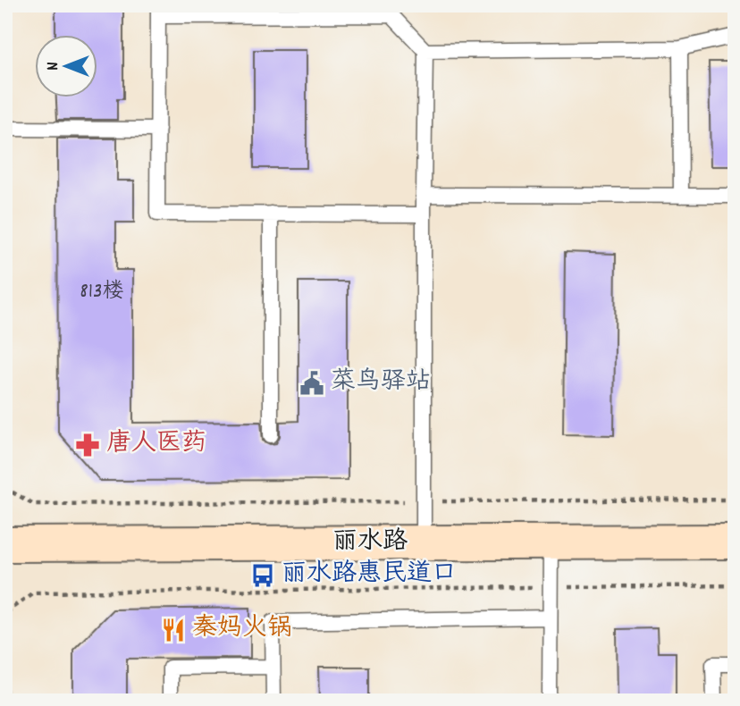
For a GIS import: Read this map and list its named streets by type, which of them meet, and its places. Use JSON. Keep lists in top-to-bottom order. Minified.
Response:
{"streets":{"street":["丽水路"]},"places":{"public building":["菜鸟驿站"],"pharmacy":["唐人医药"],"bus stop":["丽水路惠民道口"],"restaurant":["秦妈火锅"]},"house_numbers":["813楼"],"north":"left"}
